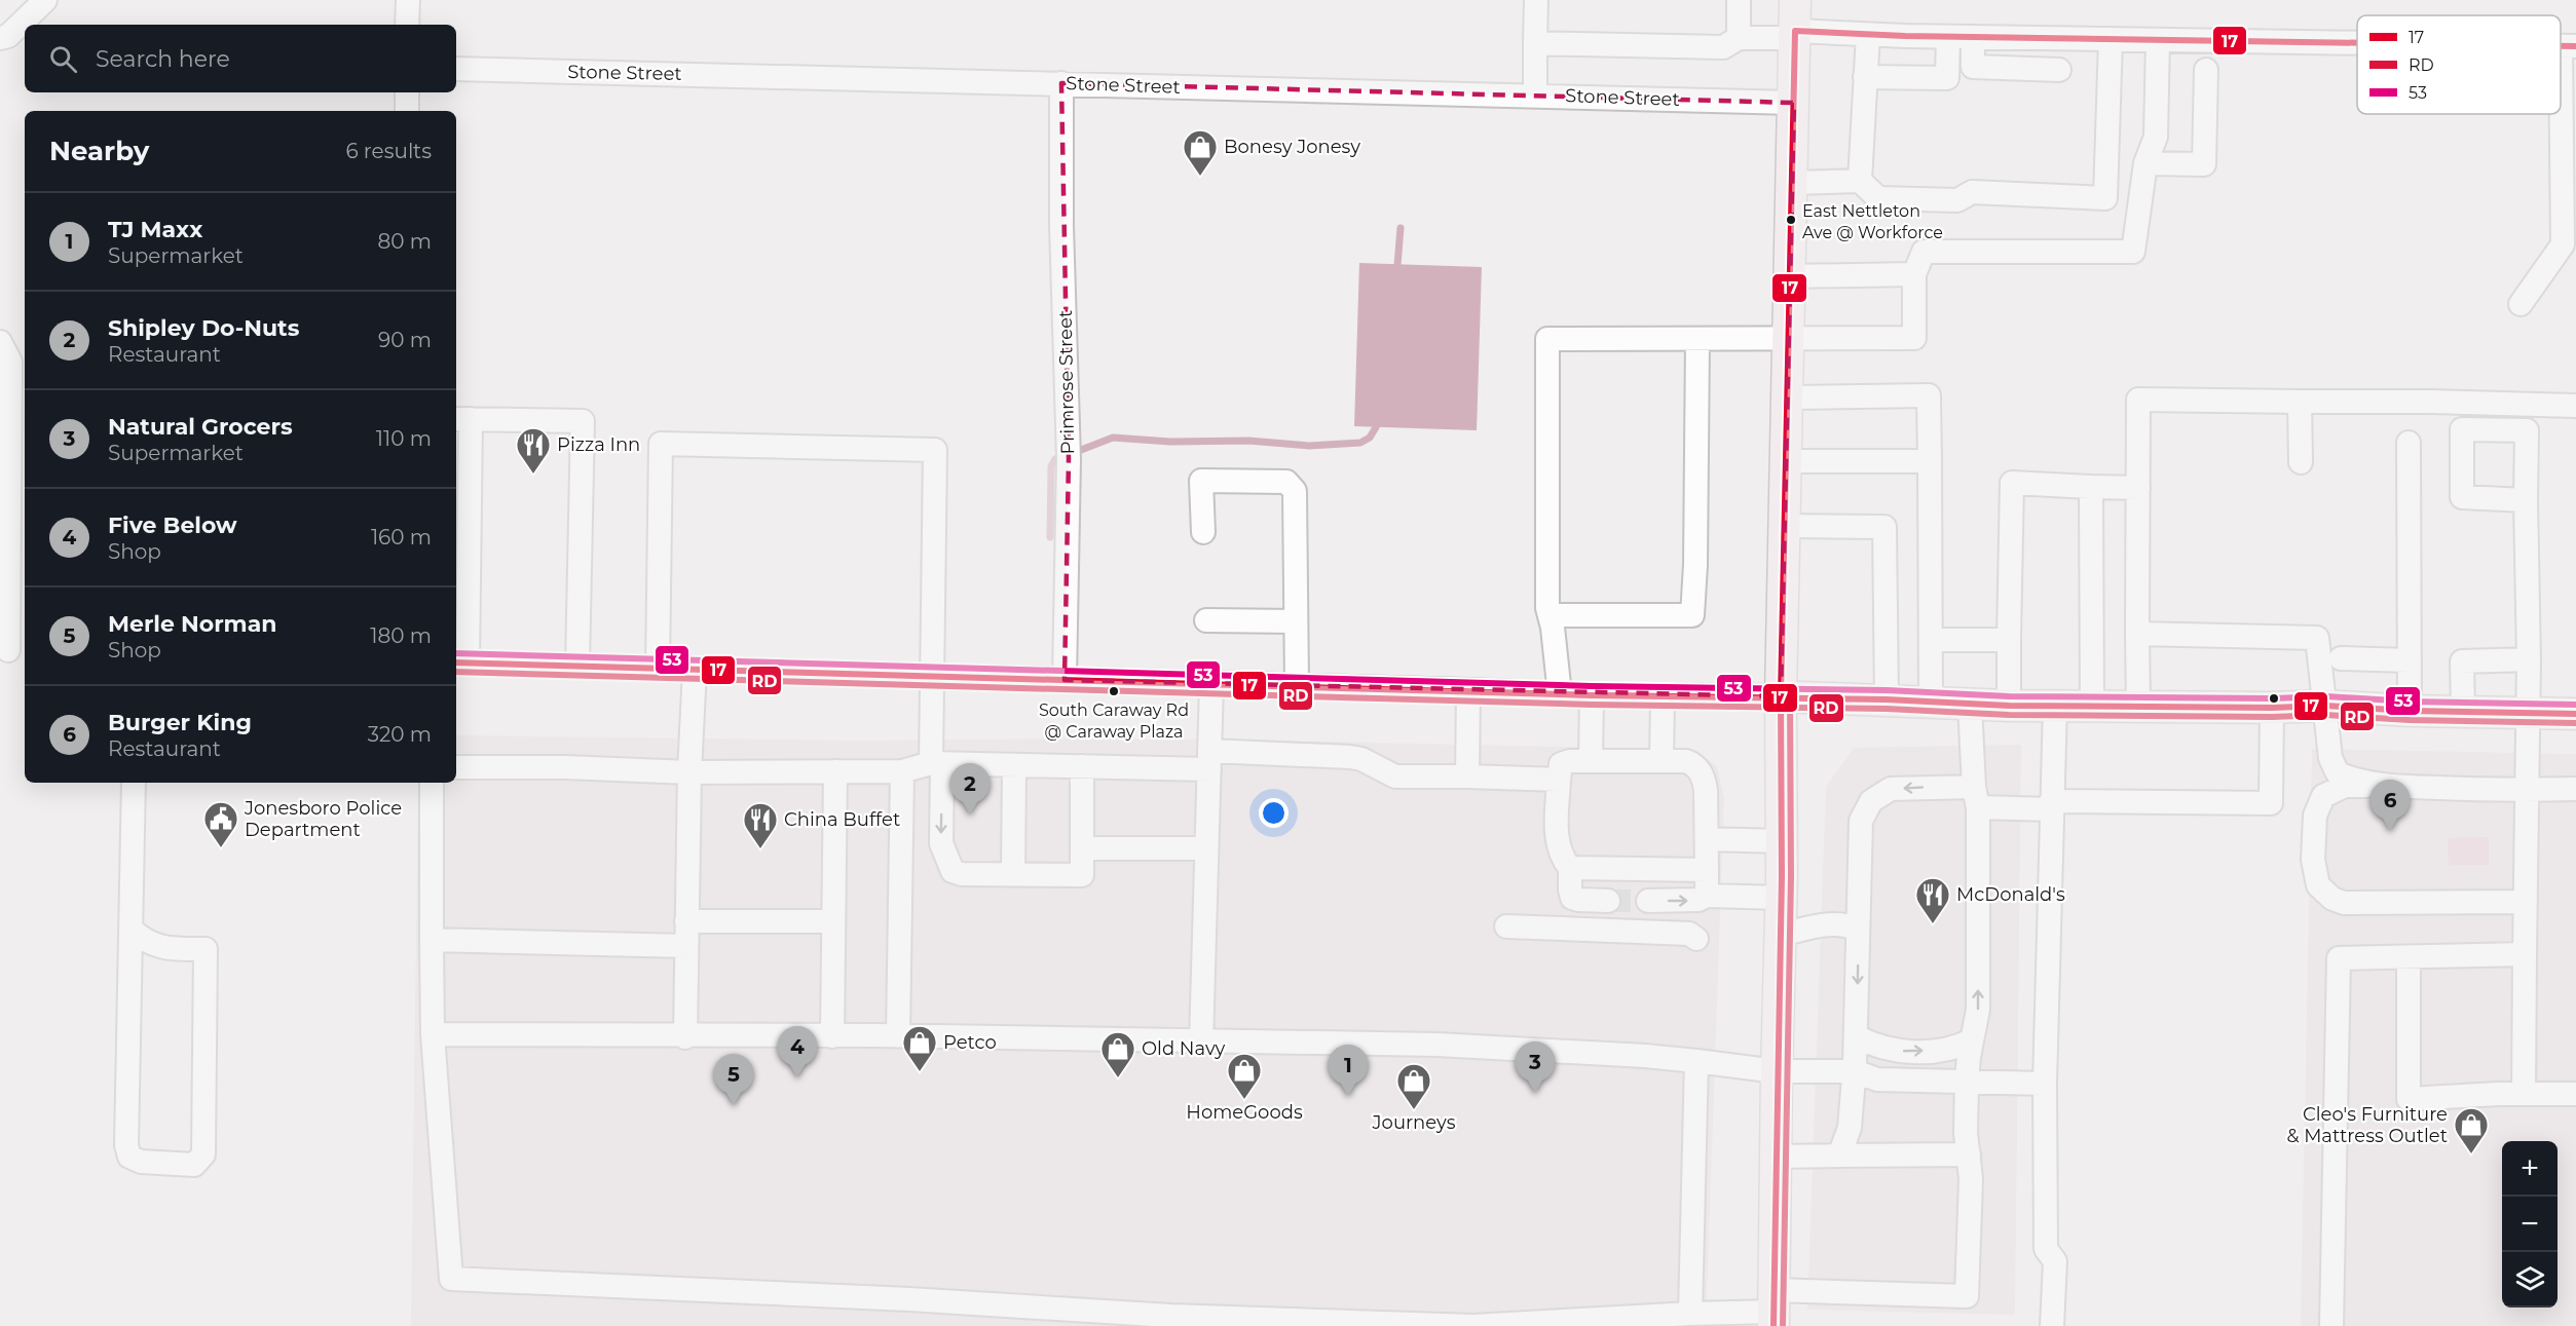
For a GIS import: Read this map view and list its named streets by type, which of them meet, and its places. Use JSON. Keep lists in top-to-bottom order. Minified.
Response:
{"streets":{"street":["Stone Street","Primrose Street"]},"crossings":[["Stone Street","Primrose Street"]],"places":{"shop":["Bonesy Jonesy","Petco","Old Navy","HomeGoods","Journeys","Cleo's Furniture & Mattress Outlet"],"other":["East Nettleton Ave @ Workforce","South Caraway Rd @ Caraway Plaza"],"restaurant":["Pizza Inn","China Buffet","McDonald's"],"public building":["Jonesboro Police Department"]},"lines":["transit line 17","transit line 53","transit line RD"],"legend":["17","RD","53"],"page":{"search":"Search here","heading":["Nearby","6 results"],"list":[{"mark":"1","name":"TJ Maxx","note":"Supermarket","value":"80 m"},{"mark":"2","name":"Shipley Do-Nuts","note":"Restaurant","value":"90 m"},{"mark":"3","name":"Natural Grocers","note":"Supermarket","value":"110 m"},{"mark":"4","name":"Five Below","note":"Shop","value":"160 m"},{"mark":"5","name":"Merle Norman","note":"Shop","value":"180 m"},{"mark":"6","name":"Burger King","note":"Restaurant","value":"320 m"}],"pins":["2","6","4","3","1","5"],"map_buttons":["+","−"]}}
